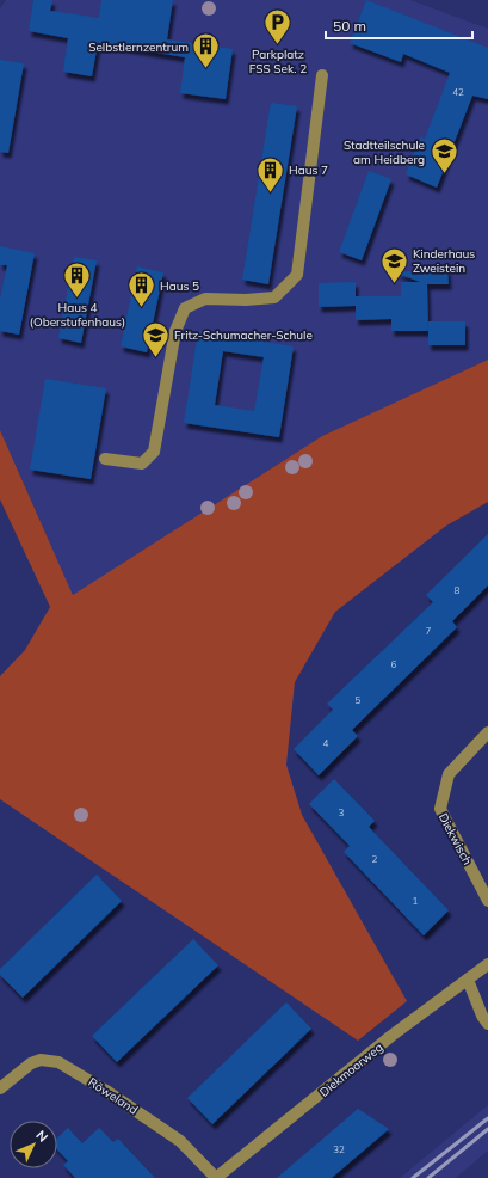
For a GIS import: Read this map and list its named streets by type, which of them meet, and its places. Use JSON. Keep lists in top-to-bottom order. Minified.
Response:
{"streets":{"street":["Diekwisch","Diekmoorweg","Röweland"]},"crossings":[["Diekmoorweg","Röweland"]],"places":{"parking":["Parkplatz FSS Sek. 2"],"building":["Selbstlernzentrum","Haus 7","Haus 4 (Oberstufenhaus)","Haus 5"],"school or university":["Stadtteilschule am Heidberg","Kinderhaus Zweistein","Fritz-Schumacher-Schule"]},"house_numbers":["42","8","7","6","5","4","3","2","1","32"],"scale_bar":"50 m","north":"top right"}
